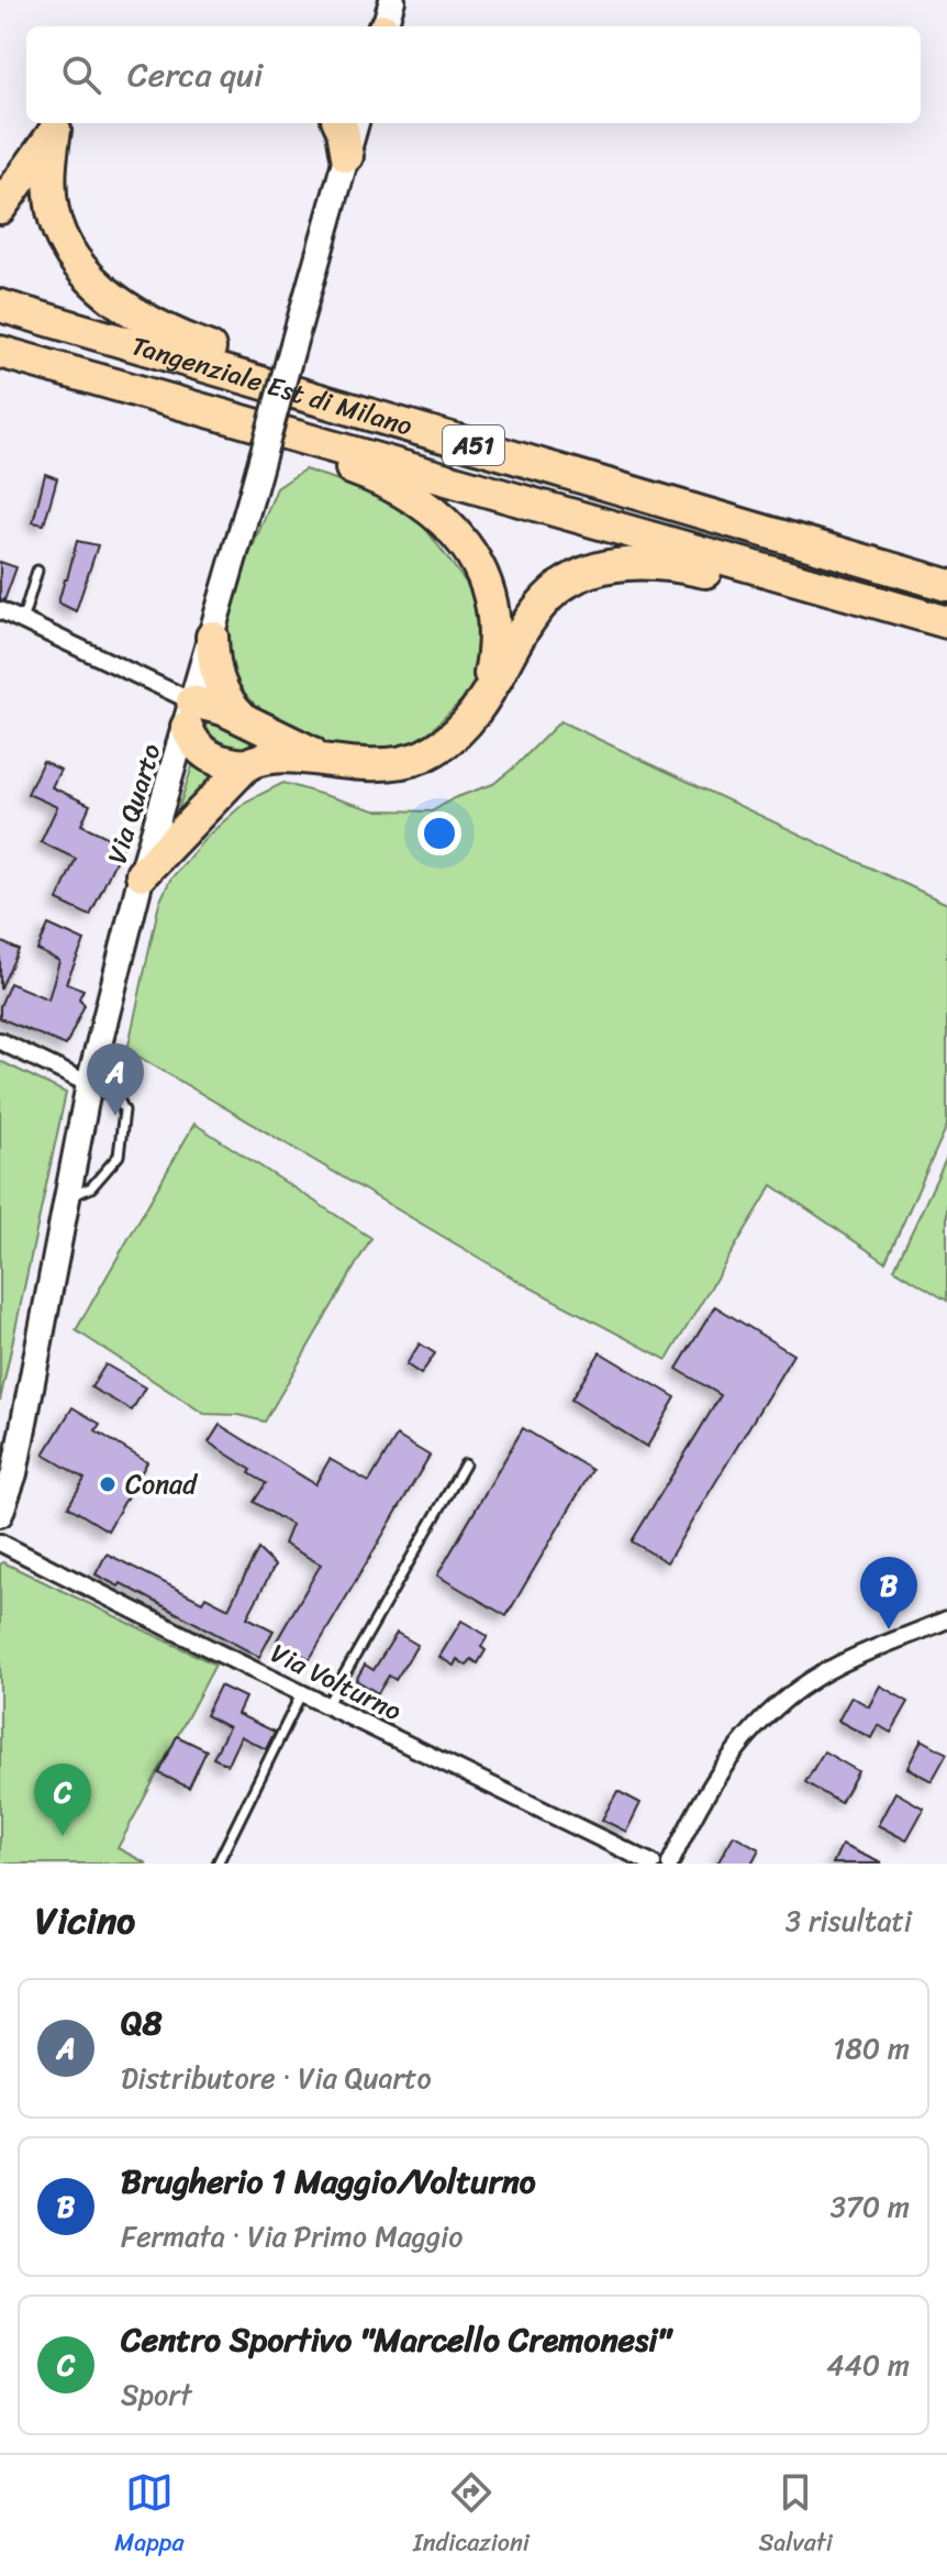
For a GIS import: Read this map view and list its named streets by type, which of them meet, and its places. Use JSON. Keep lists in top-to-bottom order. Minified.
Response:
{"streets":{"highway":["Tangenziale Est di Milano","A51"],"street":["Via Quarto","Via Volturno"]},"places":["Conad"],"page":{"search":"Cerca qui","pins":["A","B","C"],"heading":["Vicino","3 risultati"],"list":[{"mark":"A","name":"Q8","note":"Distributore · Via Quarto","value":"180 m"},{"mark":"B","name":"Brugherio 1 Maggio/Volturno","note":"Fermata · Via Primo Maggio","value":"370 m"},{"mark":"C","name":"Centro Sportivo \"Marcello Cremonesi\"","note":"Sport","value":"440 m"}],"nav":["Mappa","Indicazioni","Salvati"]}}
